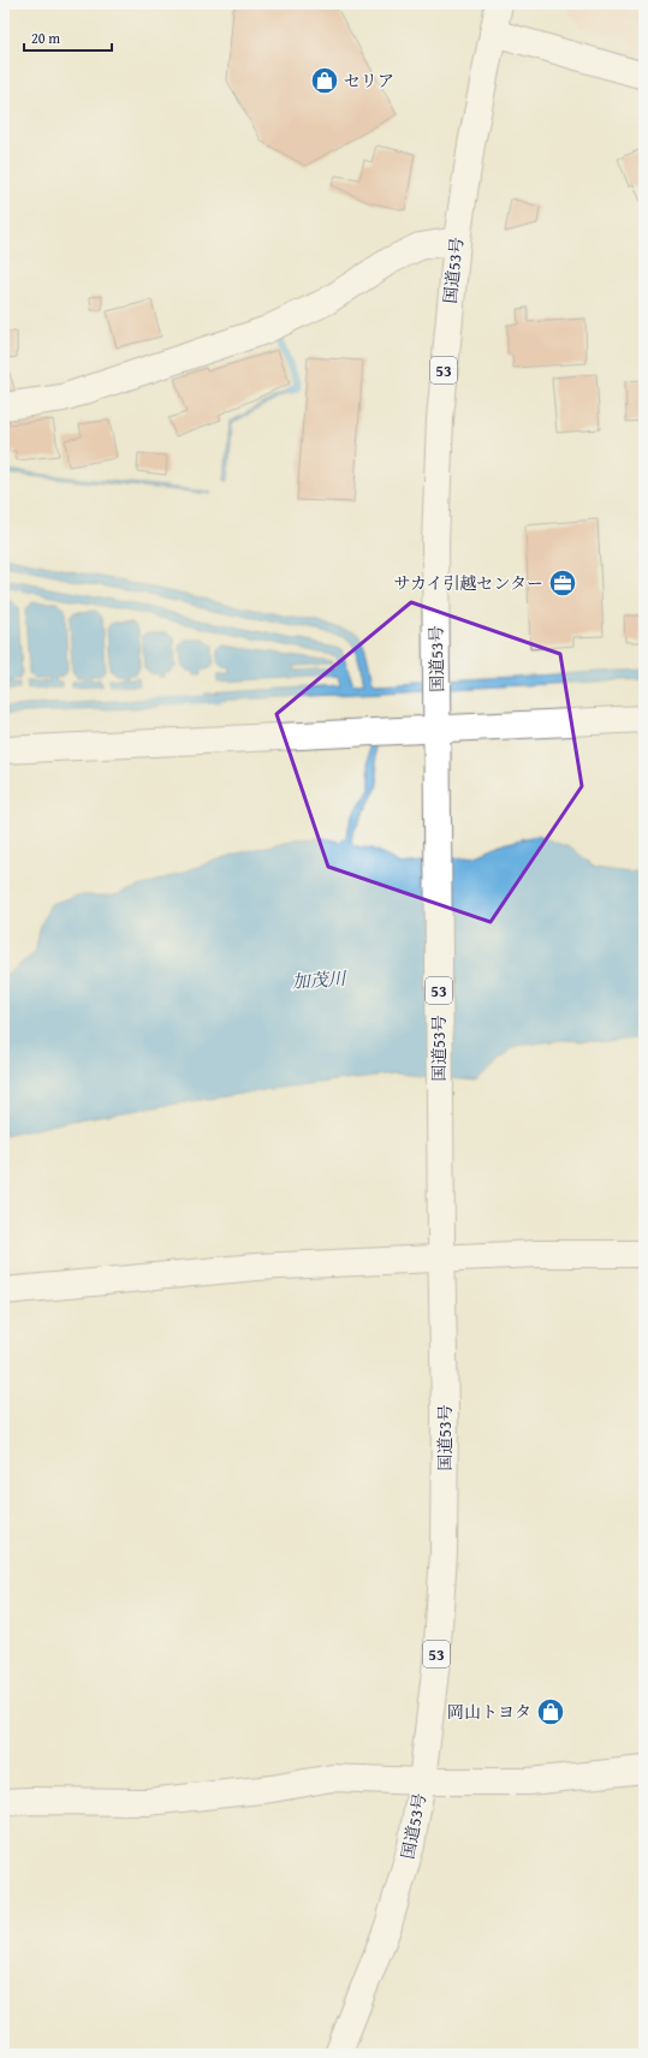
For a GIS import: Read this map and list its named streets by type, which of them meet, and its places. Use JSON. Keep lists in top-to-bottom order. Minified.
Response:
{"streets":{"main road":["国道53号","53"]},"water":["加茂川"],"places":{"shop":["セリア","岡山トヨタ"],"office":["サカイ引越センター"]},"scale_bar":"20 m"}
